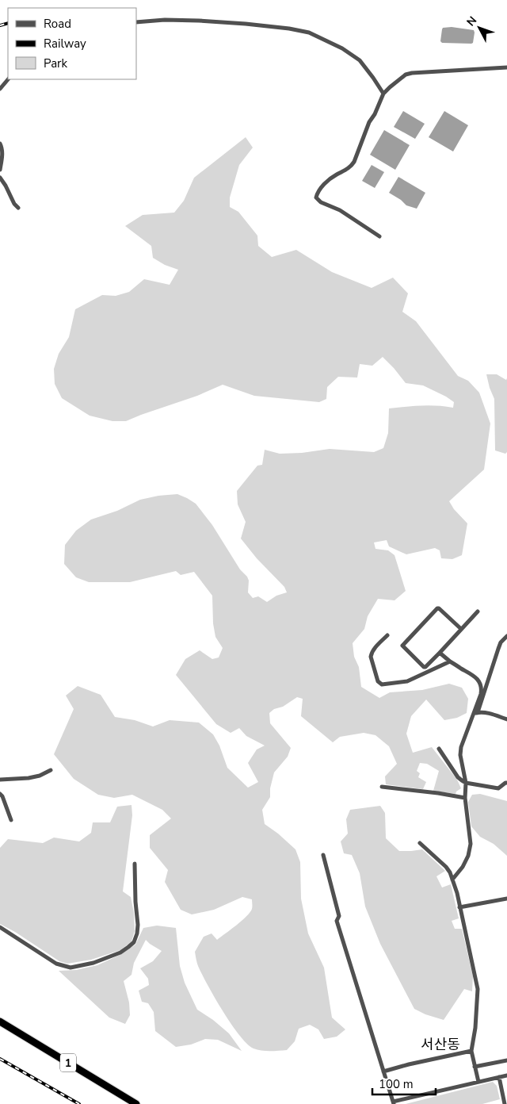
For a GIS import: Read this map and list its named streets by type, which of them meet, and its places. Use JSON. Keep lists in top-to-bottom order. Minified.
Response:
{"streets":{"highway":["1"]},"districts":["서산동"],"legend":["Road","Railway","Park"],"scale_bar":"100 m","north":"top left"}
